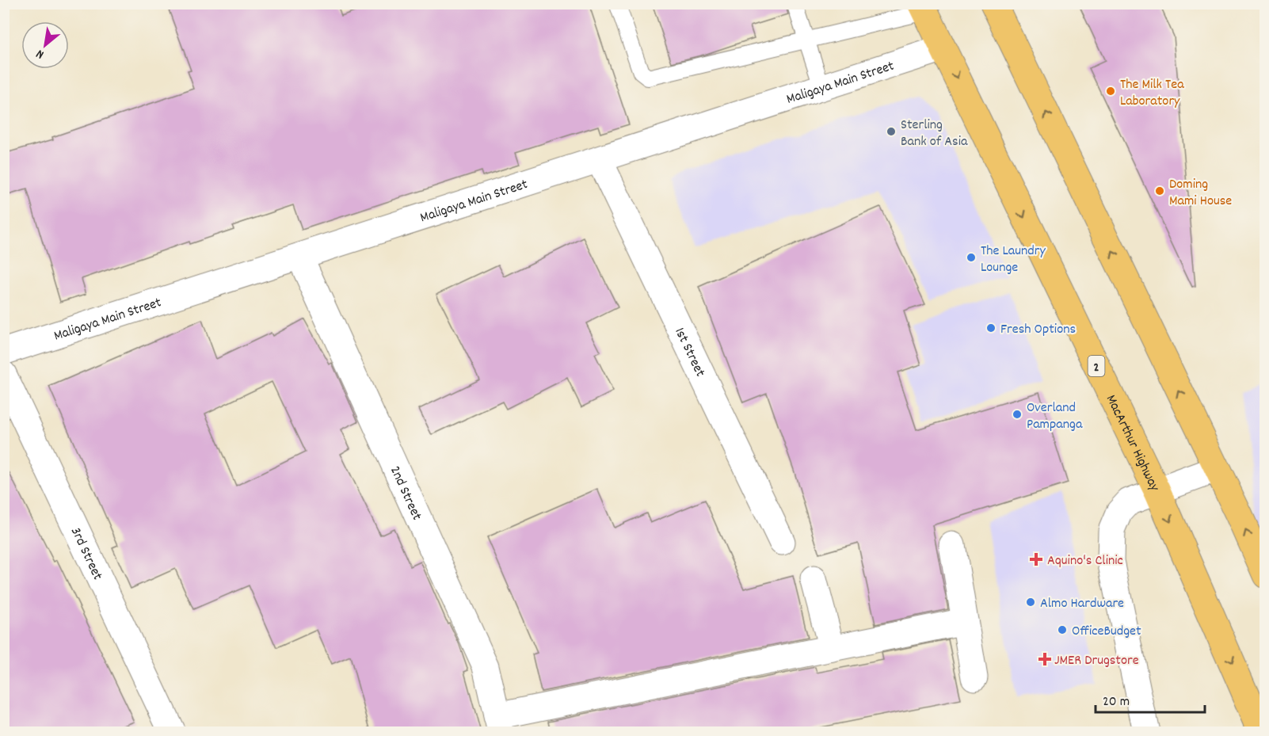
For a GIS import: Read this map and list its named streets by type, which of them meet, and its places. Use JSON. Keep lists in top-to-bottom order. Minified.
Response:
{"streets":{"highway":["2","MacArthur Highway"],"street":["Maligaya Main Street","1st Street","2nd Street","3rd Street"]},"crossings":[["Maligaya Main Street","1st Street"],["Maligaya Main Street","MacArthur Highway"],["Maligaya Main Street","2nd Street"]],"places":{"other":["The Milk Tea Laboratory","Sterling Bank of Asia","Doming Mami House","The Laundry Lounge","Fresh Options","Overland Pampanga","Almo Hardware","OfficeBudget"],"health":["Aquino's Clinic","JMER Drugstore"]},"scale_bar":"20 m","north":"bottom left"}
